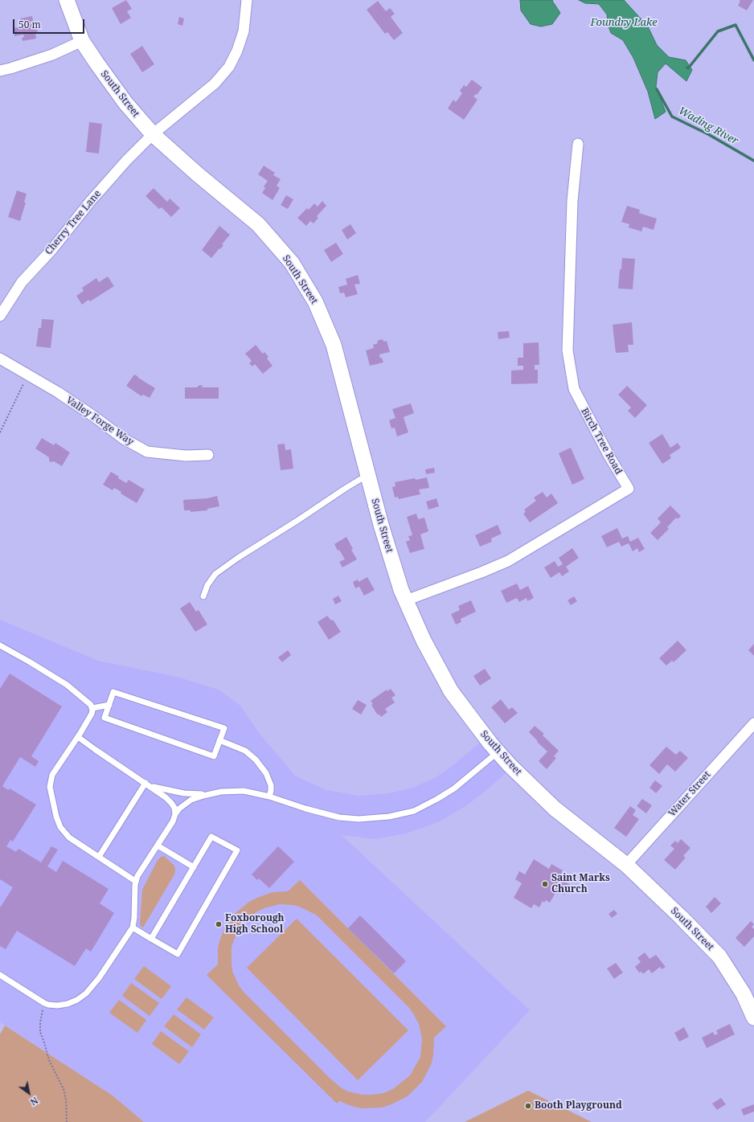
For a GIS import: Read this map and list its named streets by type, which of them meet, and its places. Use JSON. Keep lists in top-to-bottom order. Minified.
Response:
{"streets":{"main road":["South Street"],"street":["Cherry Tree Lane","Valley Forge Way","Birch Tree Road","Water Street"]},"crossings":[["South Street","Cherry Tree Lane"],["South Street","Birch Tree Road"],["South Street","Water Street"]],"water":["Foundry Lake","Wading River"],"places":["Saint Marks Church","Foxborough High School","Booth Playground"],"scale_bar":"50 m","north":"bottom right"}
